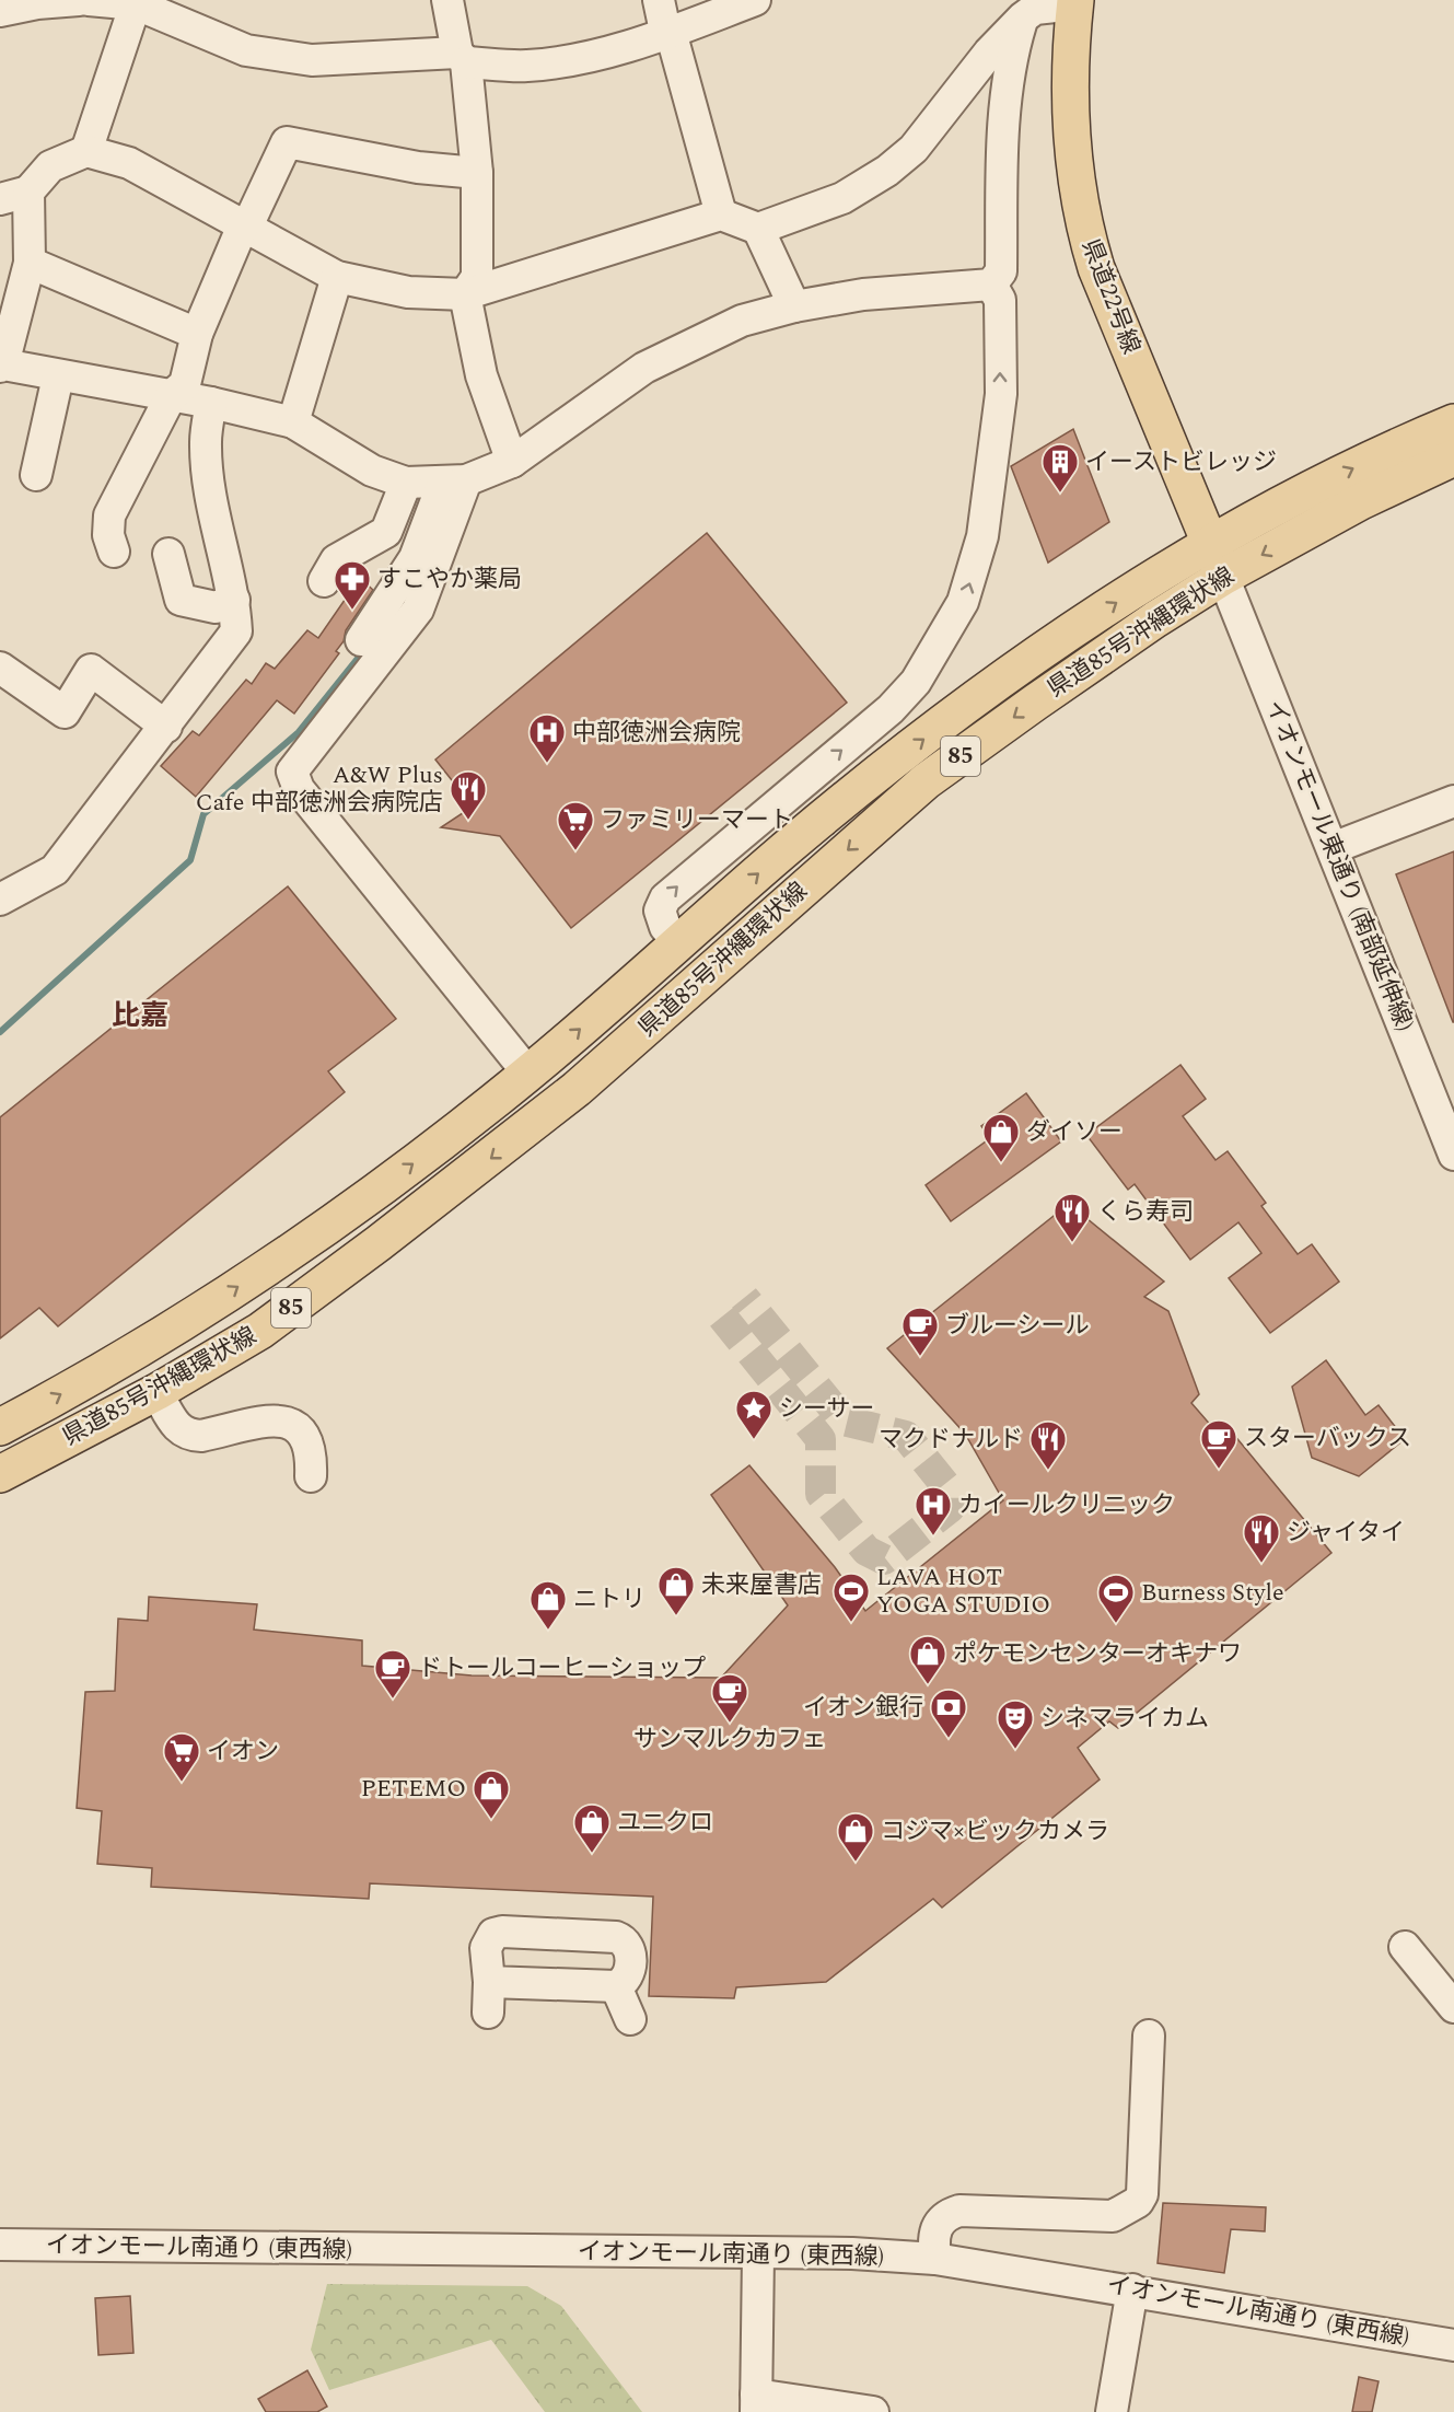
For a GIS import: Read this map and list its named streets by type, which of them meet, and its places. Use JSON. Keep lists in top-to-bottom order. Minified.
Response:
{"streets":{"main road":["県道22号線","県道85号沖縄環状線","85"],"street":["イオンモール東通り (南部延伸線)","イオンモール南通り (東西線)"]},"crossings":[["県道22号線","県道85号沖縄環状線"],["県道22号線","イオンモール東通り (南部延伸線)"],["県道85号沖縄環状線","イオンモール東通り (南部延伸線)"]],"districts":["比嘉"],"places":{"building":["イーストビレッジ"],"pharmacy":["すこやか薬局"],"hospital":["中部徳洲会病院","カイールクリニック"],"restaurant":["A&W Plus Cafe 中部徳洲会病院店","くら寿司","マクドナルド","ジャイタイ"],"supermarket":["ファミリーマート","イオン"],"shop":["ダイソー","未来屋書店","ニトリ","ポケモンセンターオキナワ","PETEMO","ユニクロ","コジマ×ビックカメラ"],"cafe":["ブルーシール","スターバックス","ドトールコーヒーショップ","サンマルクカフェ"],"place":["シーサー"],"sports":["LAVA HOT YOGA STUDIO","Burness Style"],"bank":["イオン銀行"],"theatre":["シネマライカム"]}}
